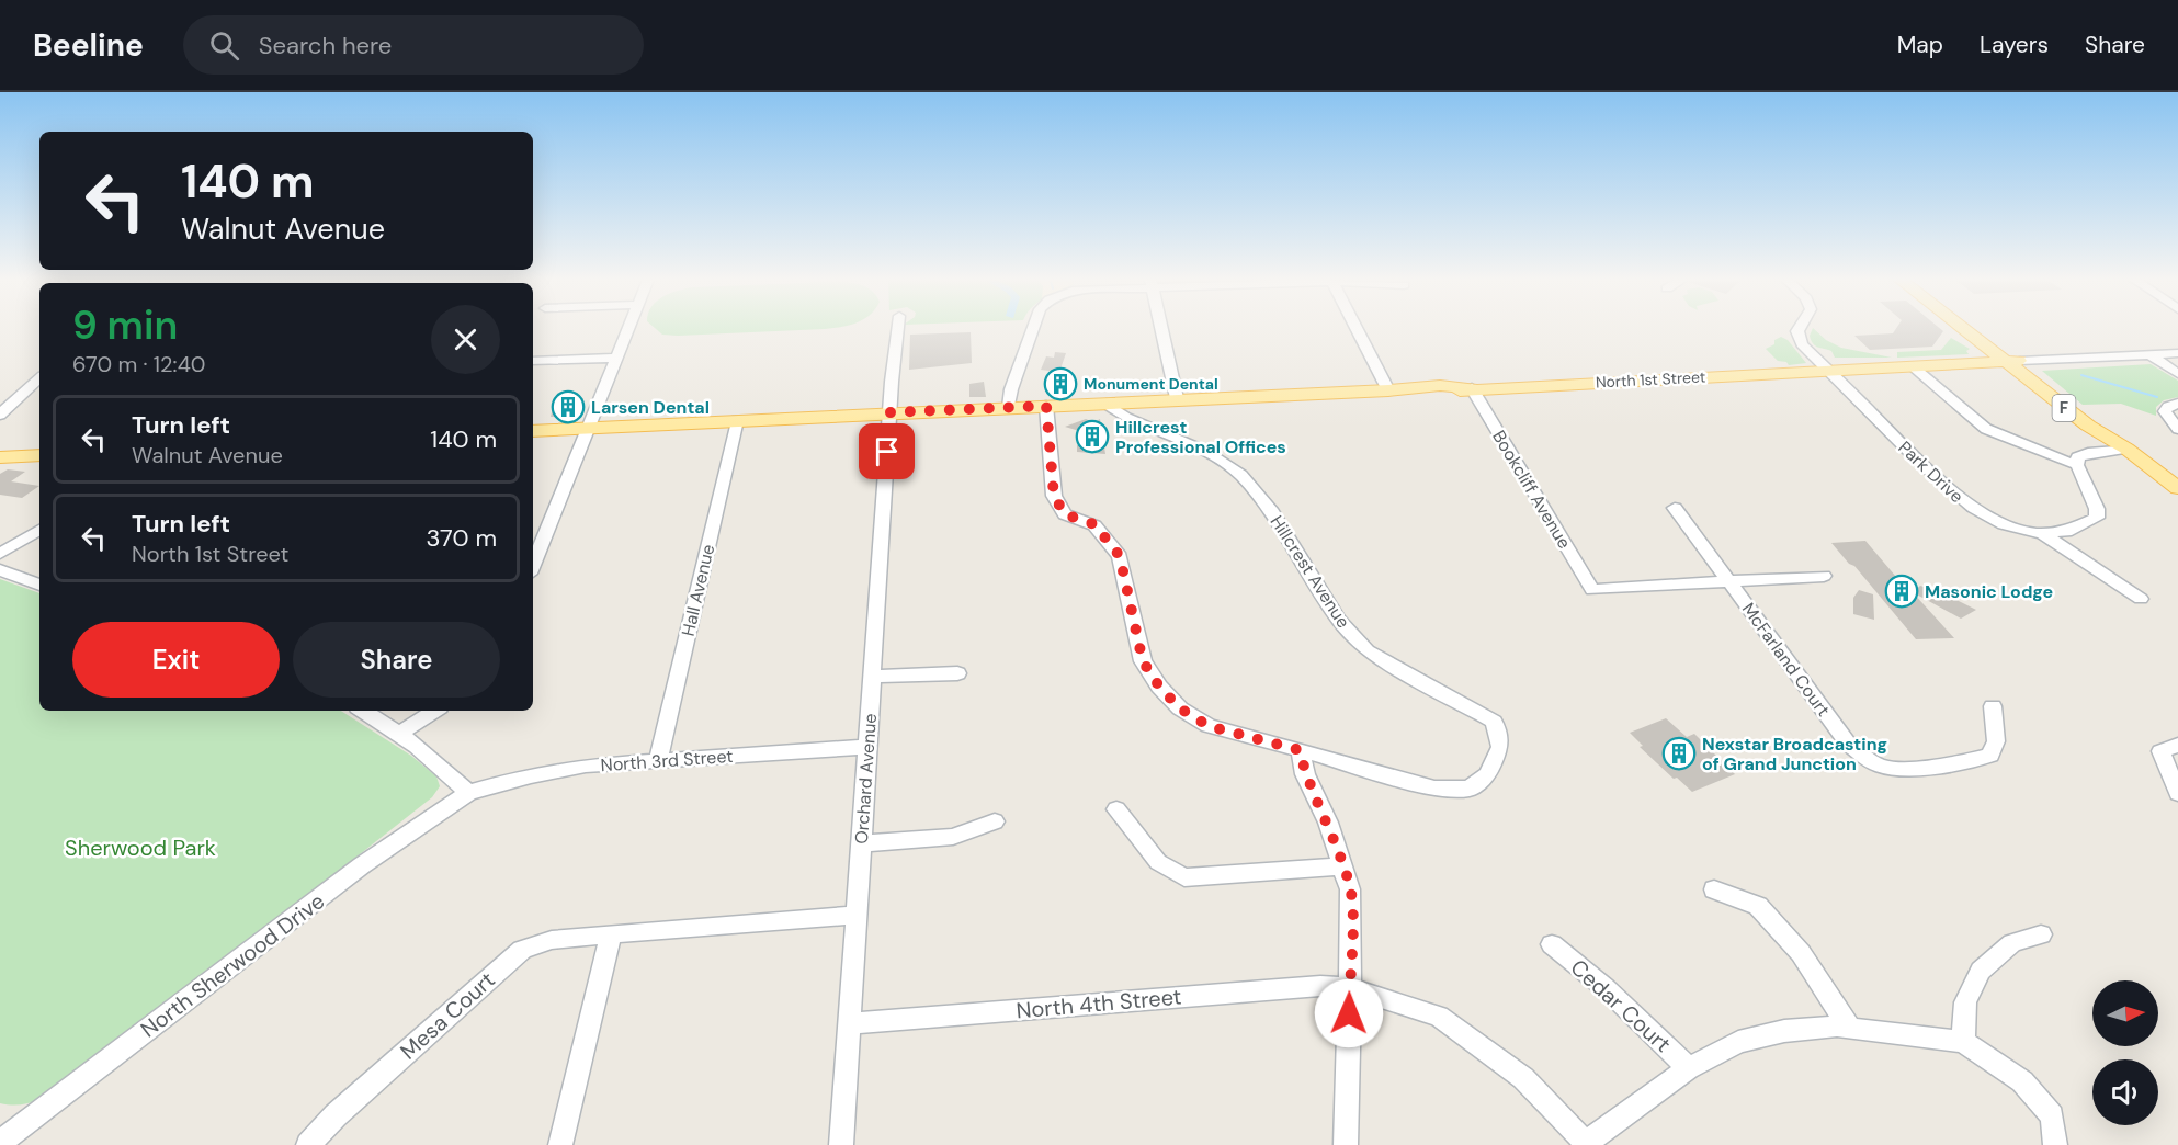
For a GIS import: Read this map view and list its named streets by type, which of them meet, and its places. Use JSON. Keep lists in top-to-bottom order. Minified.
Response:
{"streets":{"main road":["North 1st Street","F"],"street":["Park Drive","Bookcliff Avenue","Hillcrest Avenue","Hall Avenue","McFarland Court","North 3rd Street","Orchard Avenue","North Sherwood Drive","North 4th Street","Cedar Court","Mesa Court"]},"crossings":[["North 1st Street","F"],["North 1st Street","Park Drive"],["North 1st Street","Bookcliff Avenue"],["North 1st Street","Hillcrest Avenue"],["North 1st Street","Hall Avenue"],["North 1st Street","Orchard Avenue"],["Bookcliff Avenue","McFarland Court"],["Hall Avenue","North 3rd Street"],["North 3rd Street","Orchard Avenue"],["North 3rd Street","North Sherwood Drive"],["Orchard Avenue","North 4th Street"]],"parks":["Sherwood Park"],"places":{"building":["Monument Dental","Larsen Dental","Hillcrest Professional Offices","Masonic Lodge","Nexstar Broadcasting of Grand Junction"]},"north":"right","page":{"header":"Beeline","search":"Search here","nav":["Map","Layers","Share"],"turn":["140 m","Walnut Avenue"],"heading":["9 min","670 m · 12:40"],"list":[{"name":"Turn left","note":"Walnut Avenue","value":"140 m"},{"name":"Turn left","note":"North 1st Street","value":"370 m"}],"buttons":["Exit","Share"]}}
